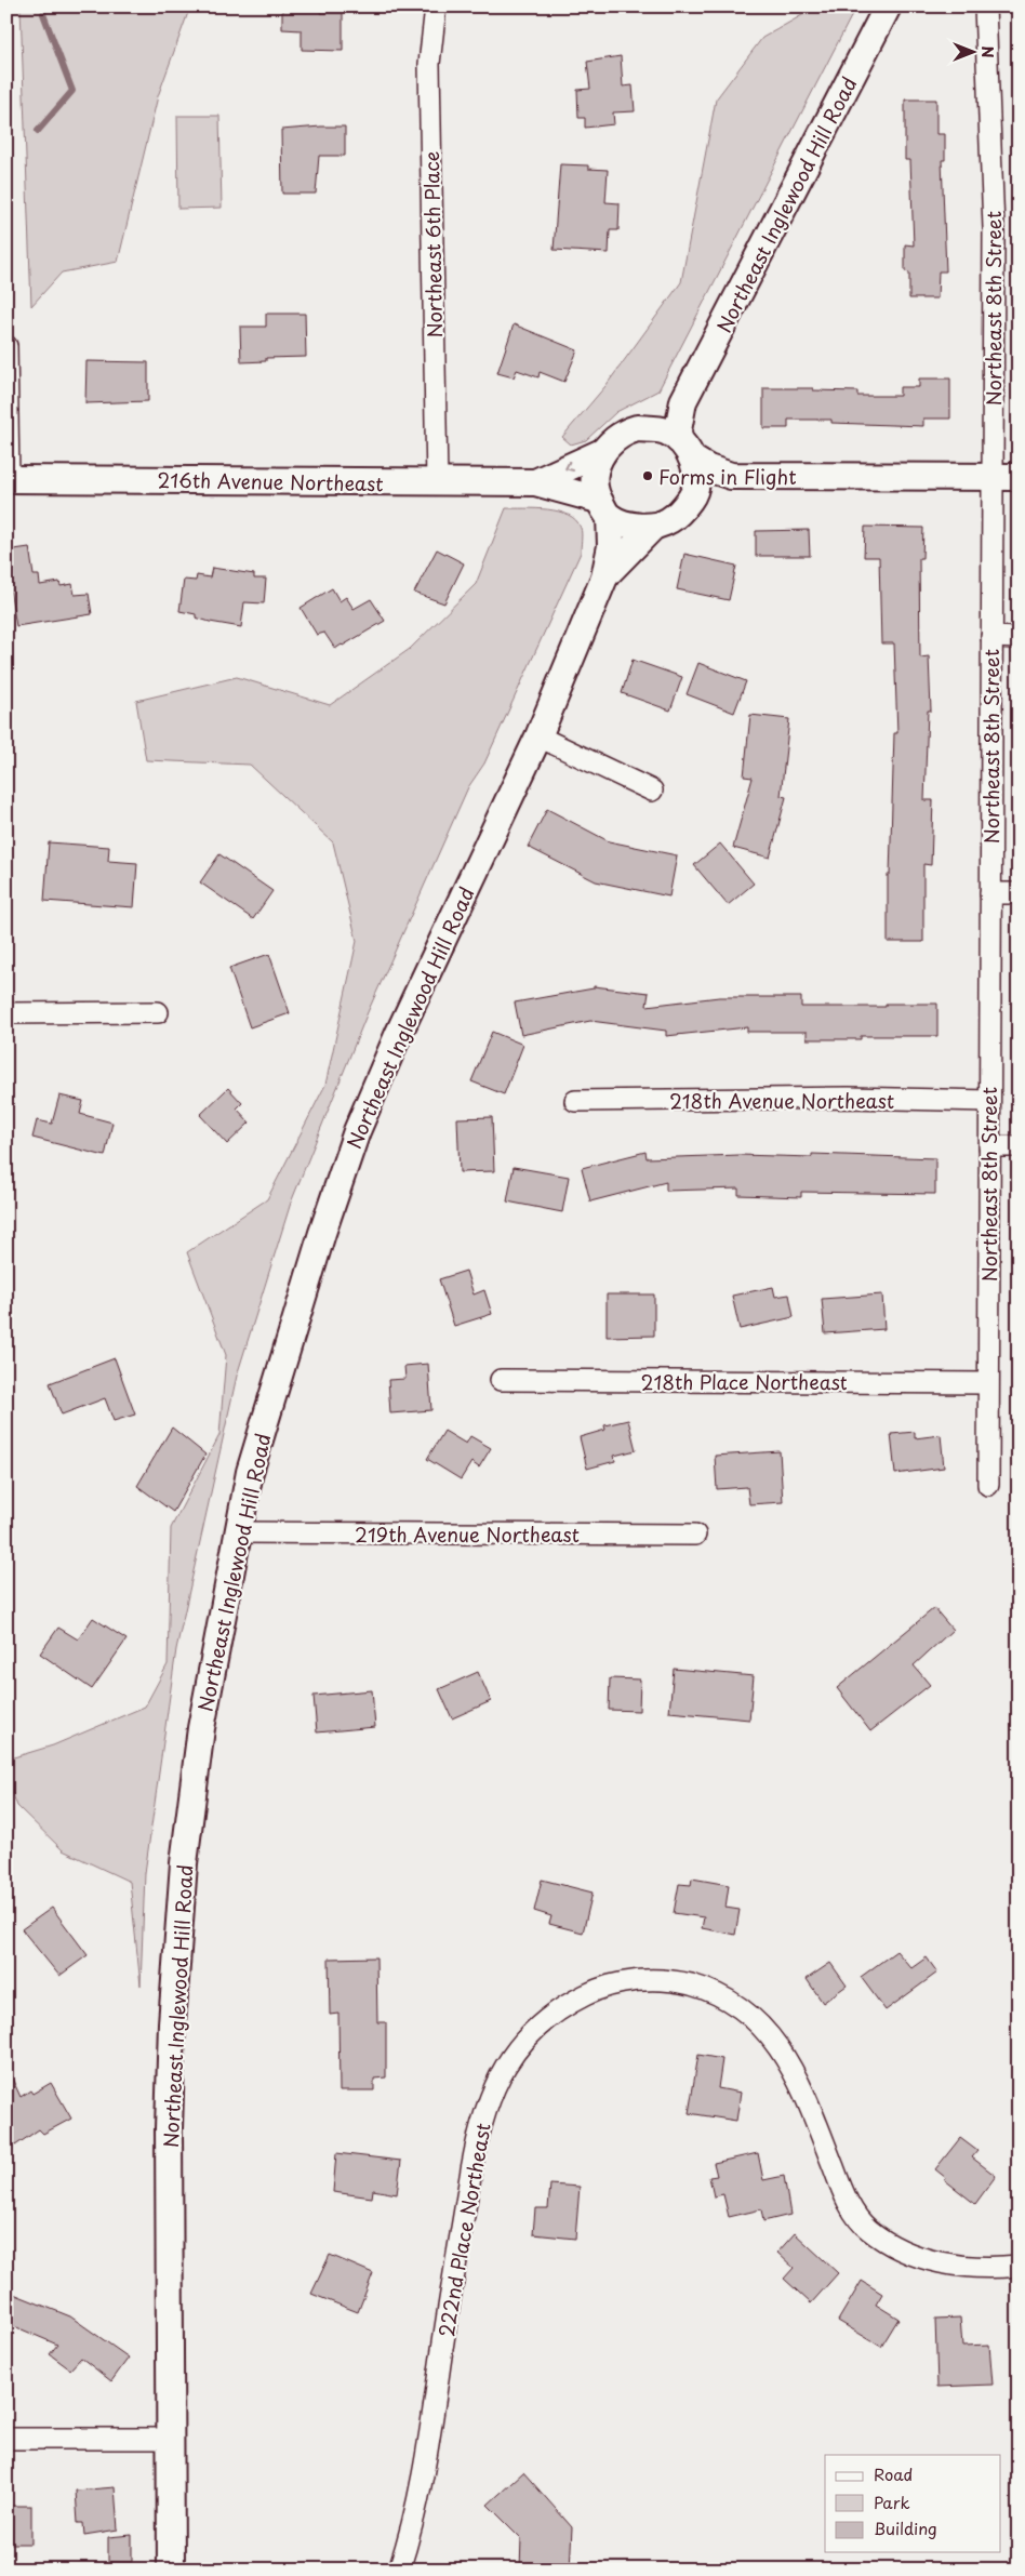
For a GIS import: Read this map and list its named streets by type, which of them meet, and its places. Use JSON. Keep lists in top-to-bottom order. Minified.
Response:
{"streets":{"street":["Northeast Inglewood Hill Road","Northeast 6th Place","Northeast 8th Street","216th Avenue Northeast","218th Avenue Northeast","218th Place Northeast","219th Avenue Northeast","222nd Place Northeast"]},"crossings":[["Northeast Inglewood Hill Road","216th Avenue Northeast"],["Northeast Inglewood Hill Road","219th Avenue Northeast"],["Northeast 6th Place","216th Avenue Northeast"],["Northeast 8th Street","218th Avenue Northeast"],["Northeast 8th Street","218th Place Northeast"]],"places":["Forms in Flight"],"legend":["Road","Park","Building"],"north":"right"}
